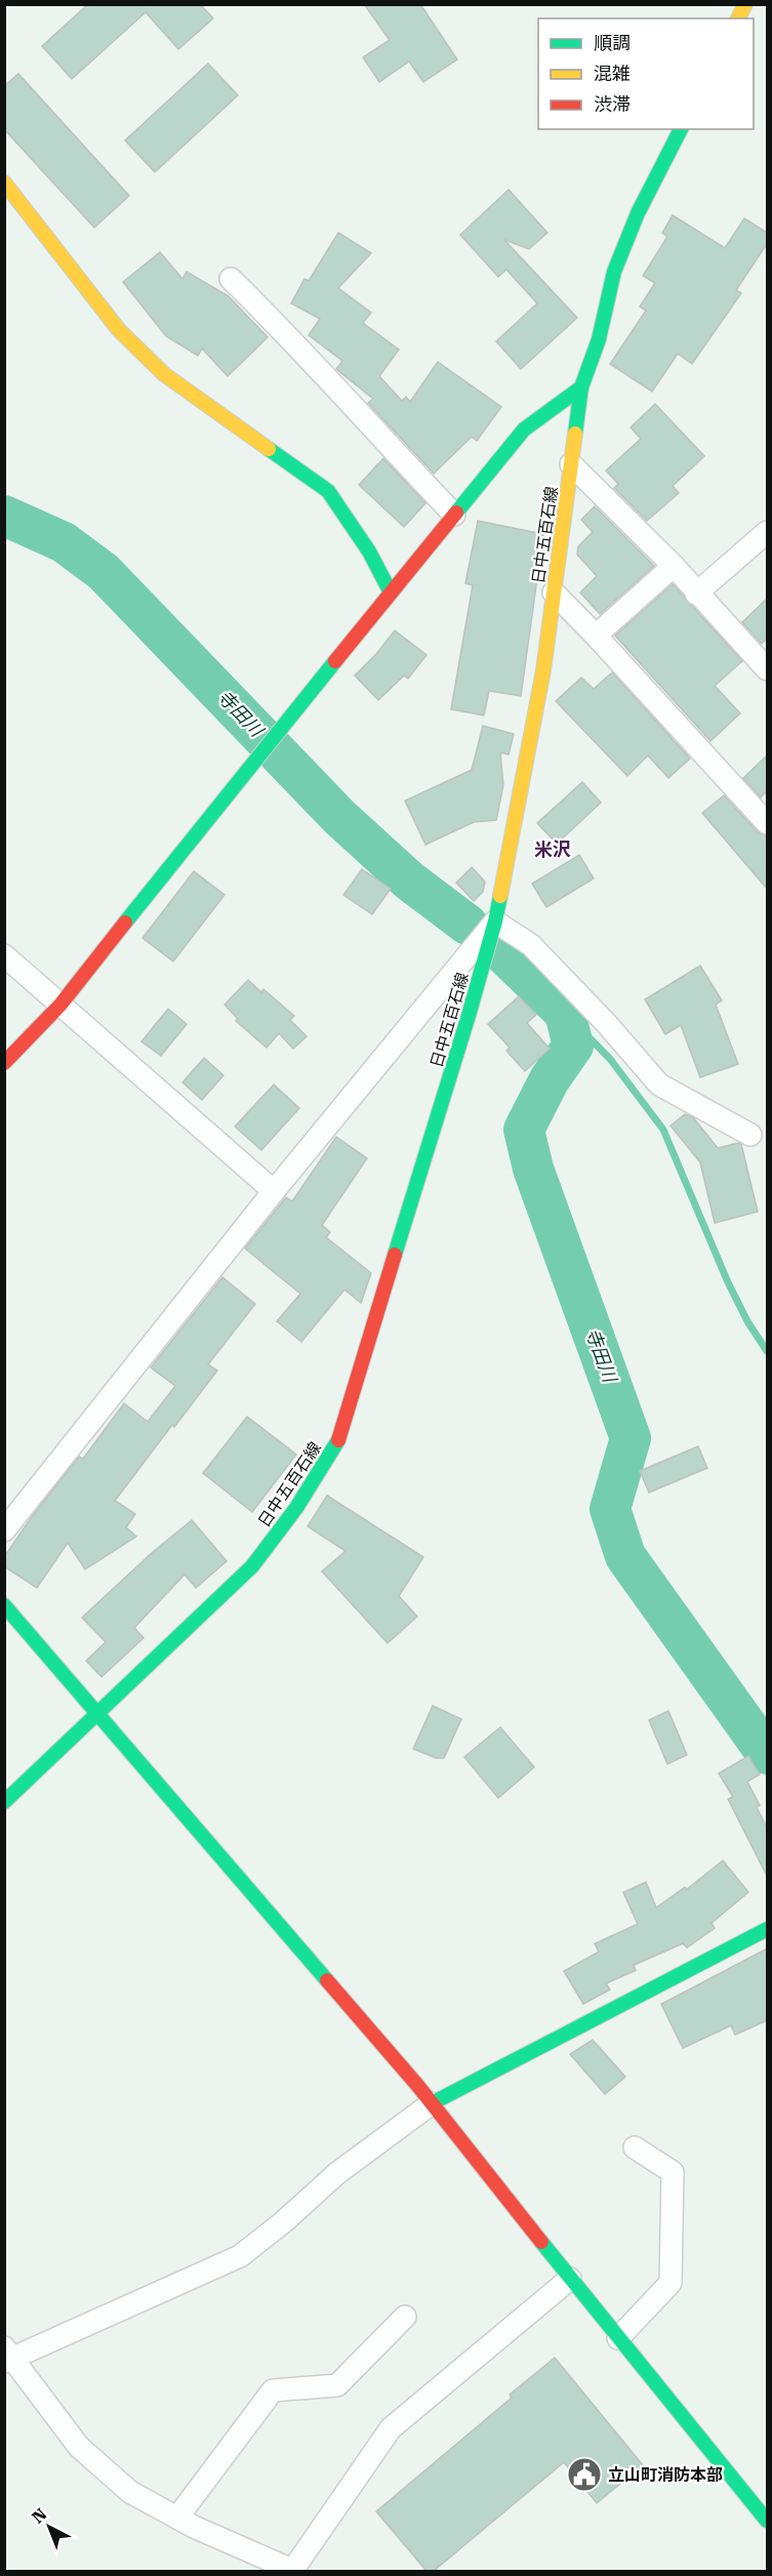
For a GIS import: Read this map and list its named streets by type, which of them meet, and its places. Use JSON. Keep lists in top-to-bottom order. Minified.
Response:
{"streets":{"street":["日中五百石線"]},"districts":["米沢"],"water":["寺田川"],"places":{"public building":["立山町消防本部"]},"legend":["順調","混雑","渋滞"],"north":"top left"}
